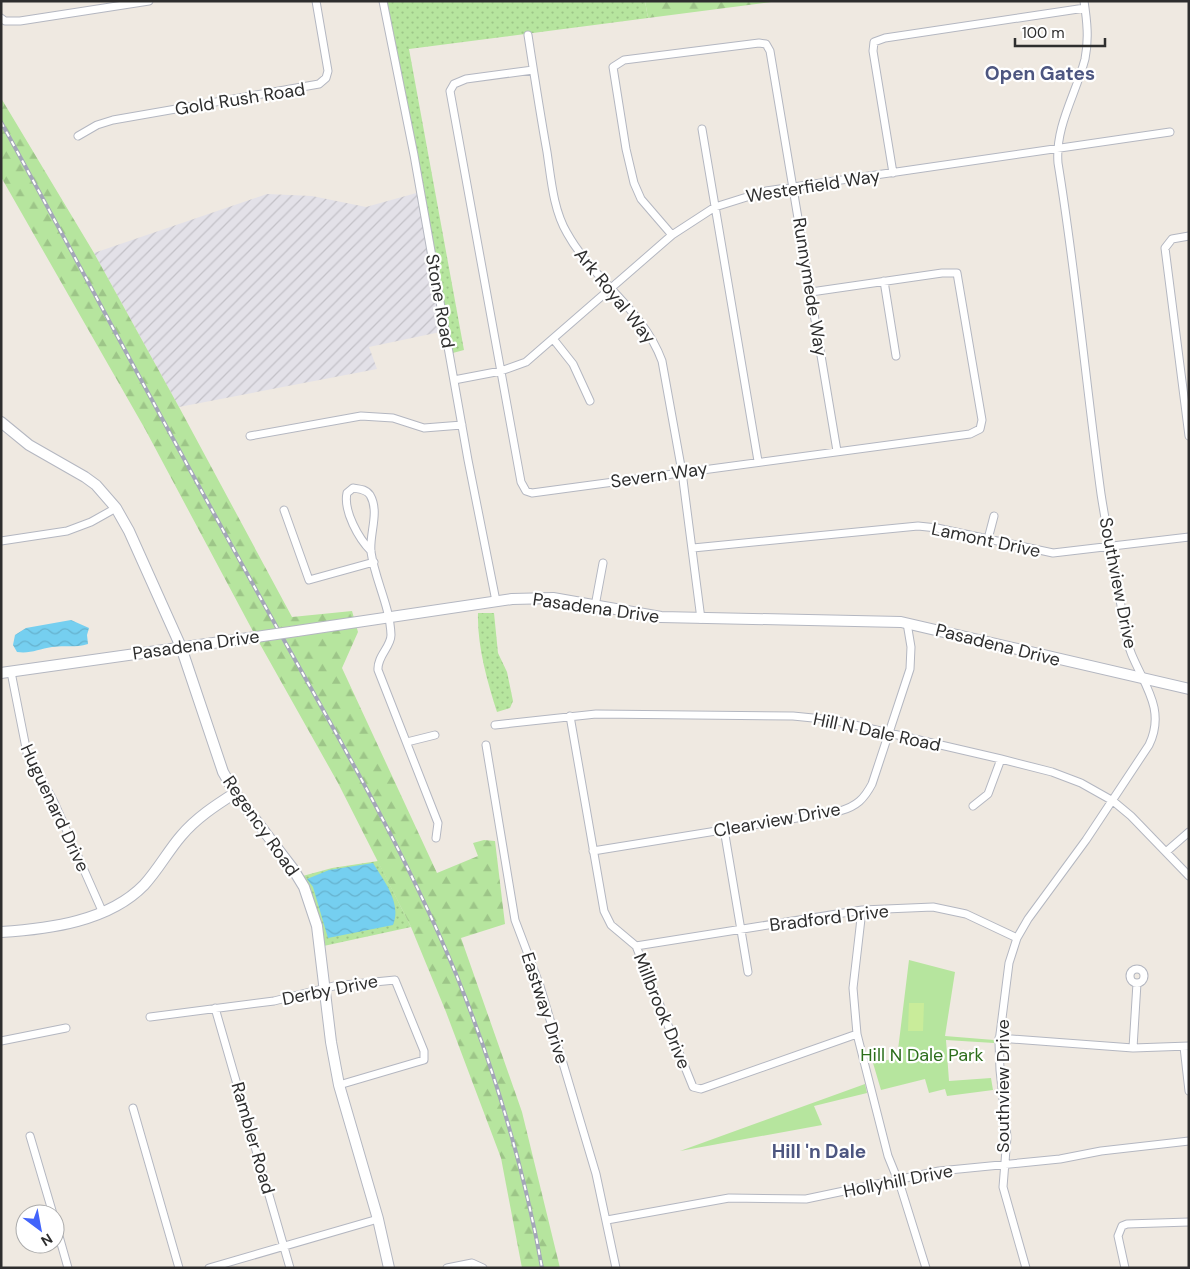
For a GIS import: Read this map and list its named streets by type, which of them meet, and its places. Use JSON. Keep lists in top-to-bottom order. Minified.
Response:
{"streets":{"street":["Gold Rush Road","Westerfield Way","Runnymede Way","Ark Royal Way","Stone Road","Severn Way","Lamont Drive","Southview Drive","Pasadena Drive","Hill N Dale Road","Huguenard Drive","Clearview Drive","Regency Road","Bradford Drive","Derby Drive","Eastway Drive","Millbrook Drive","Rambler Road","Hollyhill Drive"]},"crossings":[["Westerfield Way","Runnymede Way"],["Westerfield Way","Ark Royal Way"],["Westerfield Way","Stone Road"],["Westerfield Way","Severn Way"],["Westerfield Way","Southview Drive"],["Runnymede Way","Severn Way"],["Ark Royal Way","Severn Way"],["Ark Royal Way","Lamont Drive"],["Ark Royal Way","Pasadena Drive"],["Stone Road","Pasadena Drive"],["Lamont Drive","Southview Drive"],["Southview Drive","Pasadena Drive"],["Southview Drive","Hill N Dale Road"],["Southview Drive","Bradford Drive"],["Southview Drive","Hollyhill Drive"],["Pasadena Drive","Huguenard Drive"],["Pasadena Drive","Clearview Drive"],["Pasadena Drive","Regency Road"],["Hill N Dale Road","Clearview Drive"],["Hill N Dale Road","Millbrook Drive"],["Clearview Drive","Millbrook Drive"],["Regency Road","Derby Drive"],["Bradford Drive","Millbrook Drive"],["Derby Drive","Rambler Road"],["Eastway Drive","Hollyhill Drive"]],"districts":["Open Gates","Hill 'n Dale"],"parks":["Hill N Dale Park"],"scale_bar":"100 m","north":"bottom right"}
